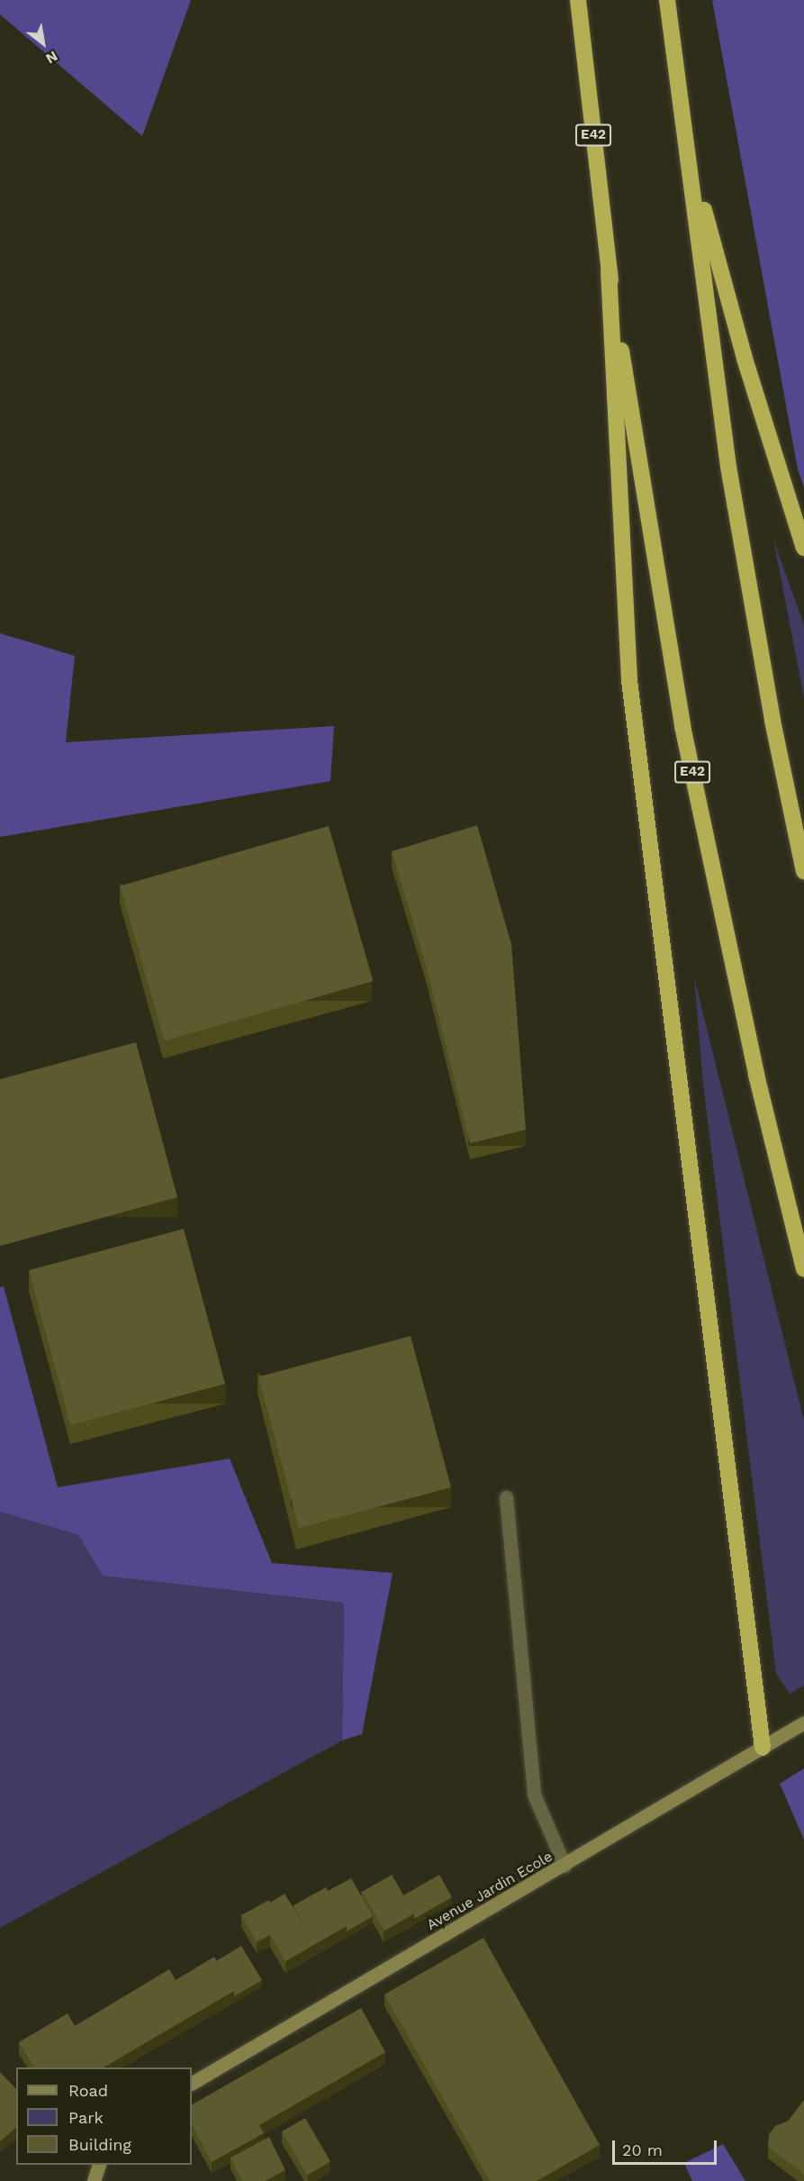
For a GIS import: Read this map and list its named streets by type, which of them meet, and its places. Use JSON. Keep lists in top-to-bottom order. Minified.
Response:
{"streets":{"highway":["E42"],"street":["Avenue Jardin Ecole"]},"legend":["Road","Park","Building"],"scale_bar":"20 m","north":"bottom right"}
